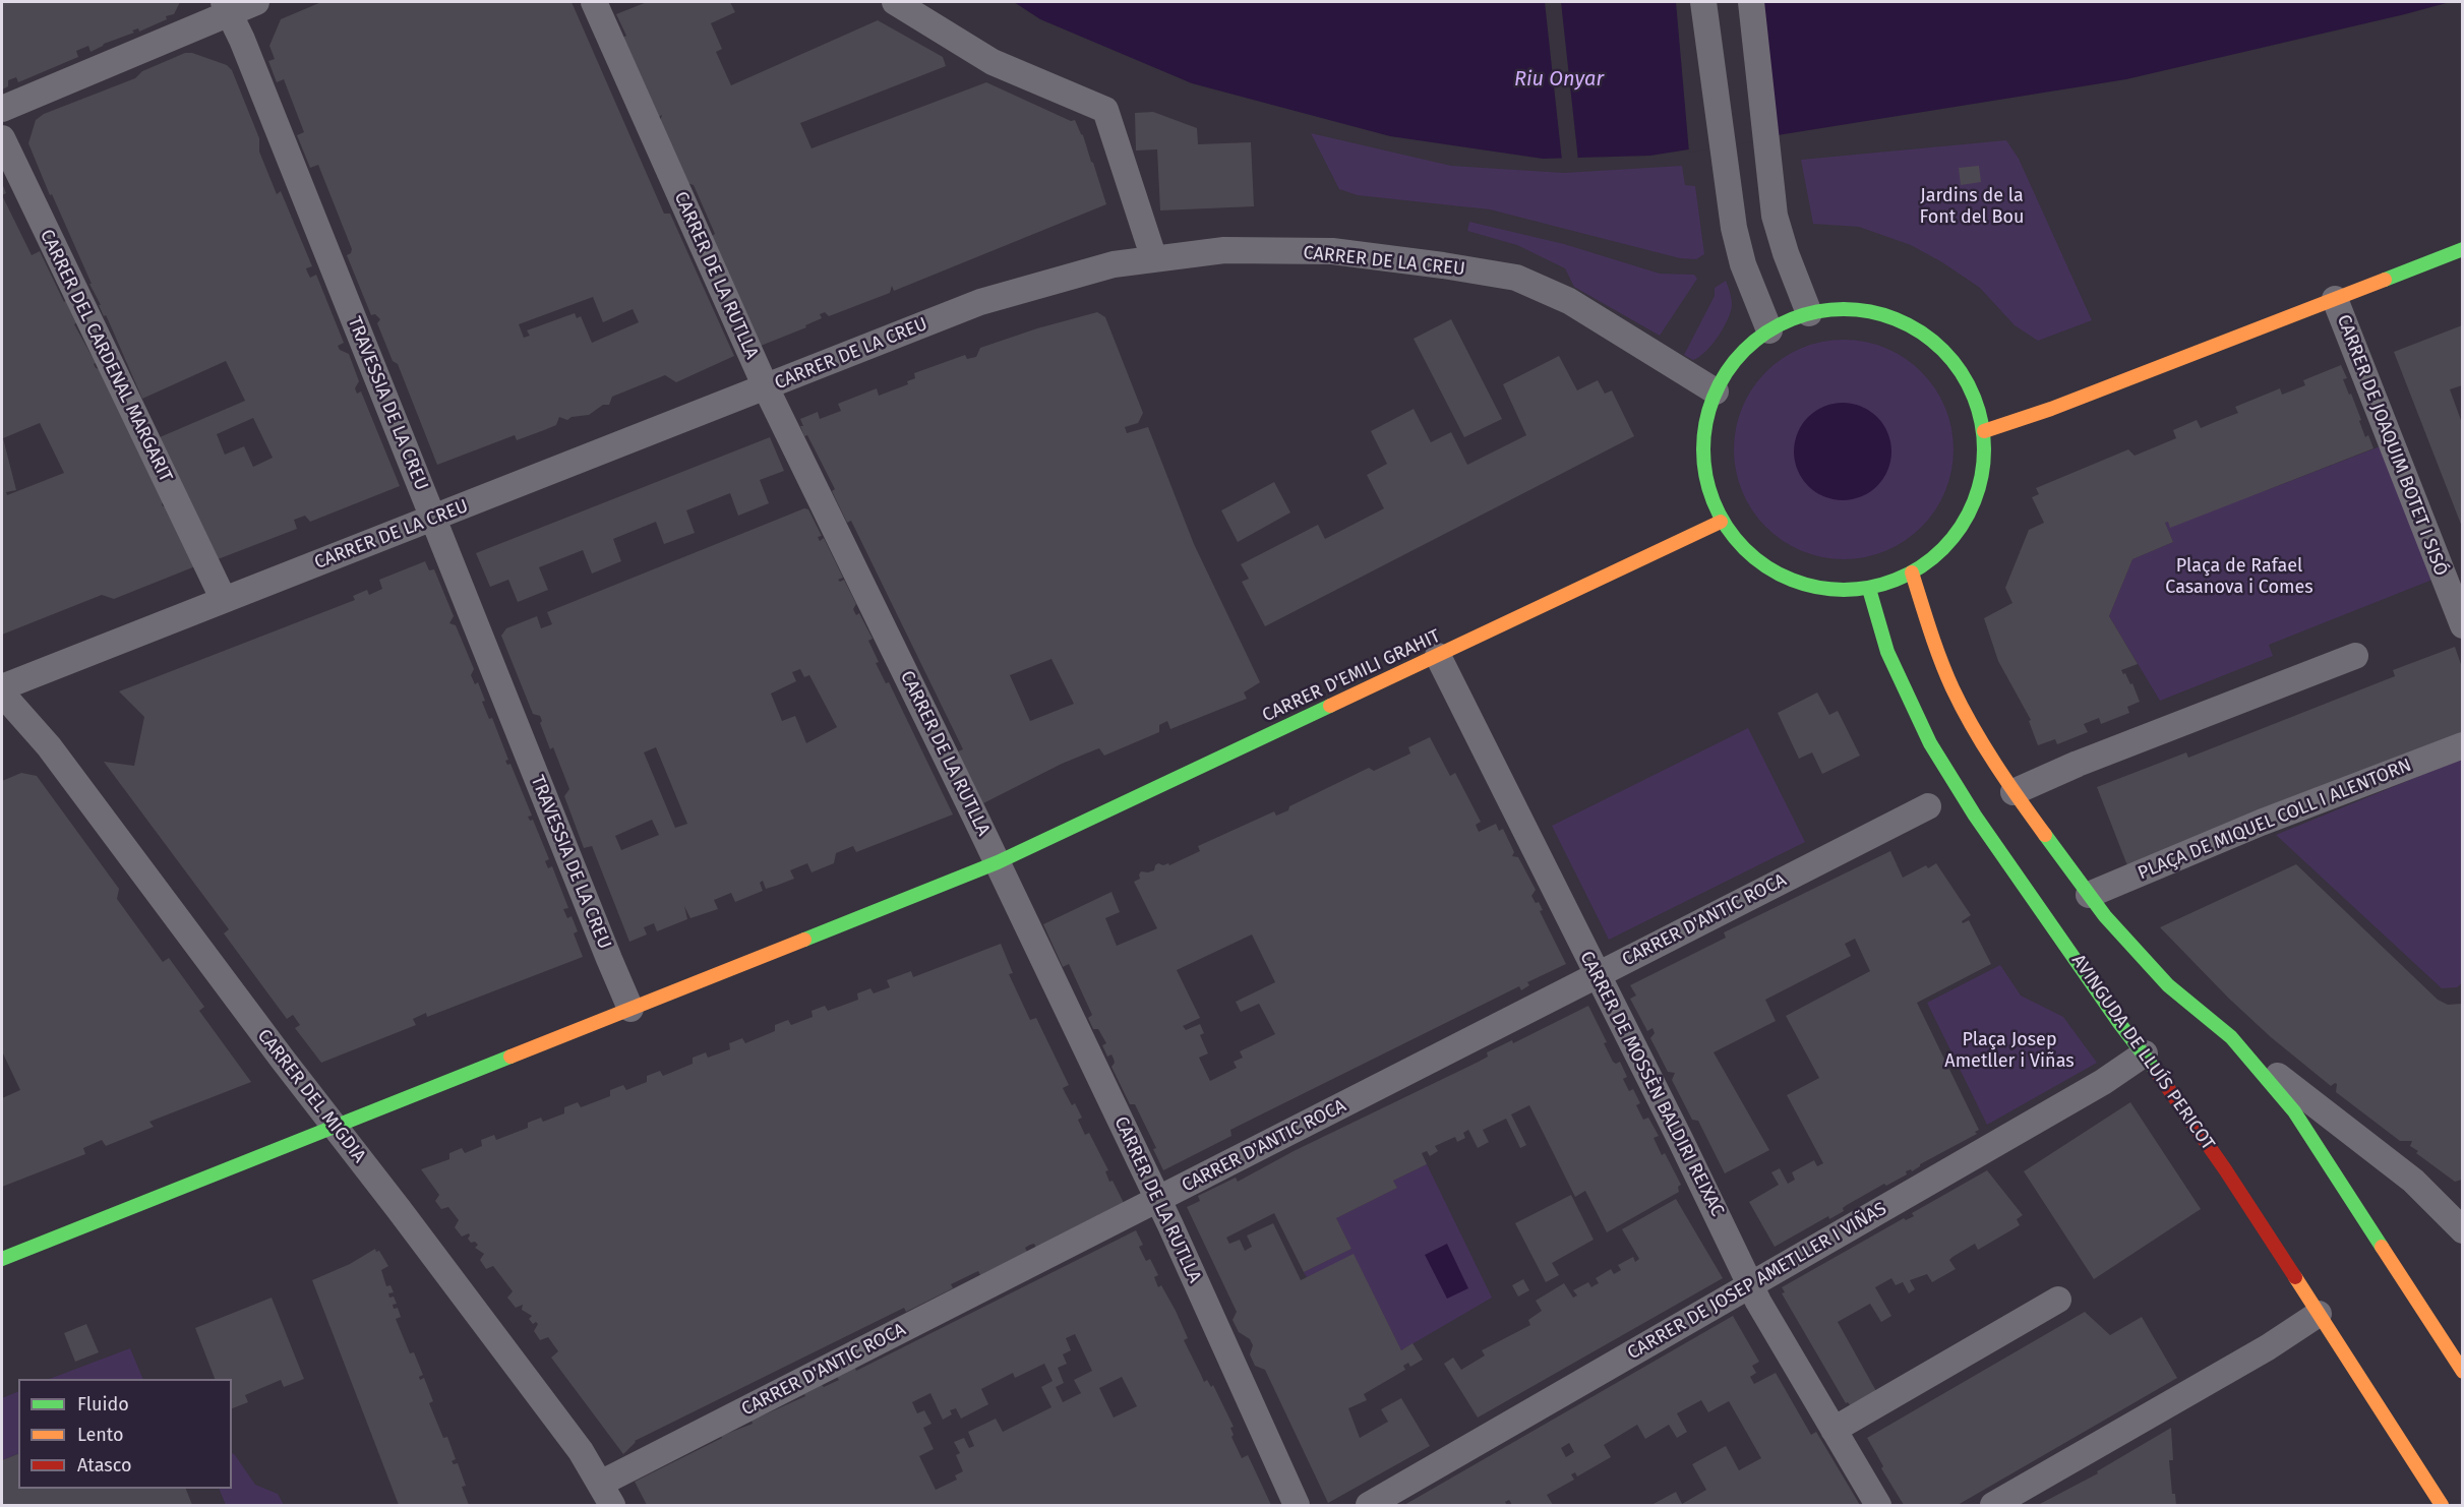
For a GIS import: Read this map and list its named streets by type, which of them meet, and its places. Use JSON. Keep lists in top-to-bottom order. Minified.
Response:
{"streets":{"main road":["CARRER D'EMILI GRAHIT","AVINGUDA DE LLUÍS PERICOT"],"street":["CARRER DE LA CREU","CARRER DE LA RUTLLA","CARRER DEL CARDENAL MARGARIT","TRAVESSIA DE LA CREU","CARRER DE JOAQUIM BOTET I SISÓ","PLAÇA DE MIQUEL COLL I ALENTORN","CARRER D'ANTIC ROCA","CARRER DE MOSSÈN BALDIRI REIXAC","CARRER DEL MIGDIA","CARRER DE JOSEP AMETLLER I VIÑAS"]},"crossings":[["CARRER DE LA CREU","CARRER DE LA RUTLLA"],["CARRER DE LA CREU","CARRER DEL CARDENAL MARGARIT"],["CARRER DE LA CREU","TRAVESSIA DE LA CREU"],["CARRER DE LA RUTLLA","CARRER D'EMILI GRAHIT"],["CARRER DE LA RUTLLA","CARRER D'ANTIC ROCA"],["TRAVESSIA DE LA CREU","CARRER D'EMILI GRAHIT"],["CARRER D'EMILI GRAHIT","CARRER DE MOSSÈN BALDIRI REIXAC"],["CARRER D'EMILI GRAHIT","CARRER DEL MIGDIA"],["CARRER D'ANTIC ROCA","CARRER DE MOSSÈN BALDIRI REIXAC"],["CARRER D'ANTIC ROCA","CARRER DEL MIGDIA"],["AVINGUDA DE LLUÍS PERICOT","CARRER DE JOSEP AMETLLER I VIÑAS"],["CARRER DE MOSSÈN BALDIRI REIXAC","CARRER DE JOSEP AMETLLER I VIÑAS"]],"water":["Riu Onyar"],"parks":["Jardins de la Font del Bou","Plaça de Rafael Casanova i Comes","Plaça Josep Ametller i Viñas"],"legend":["Fluido","Lento","Atasco"]}
